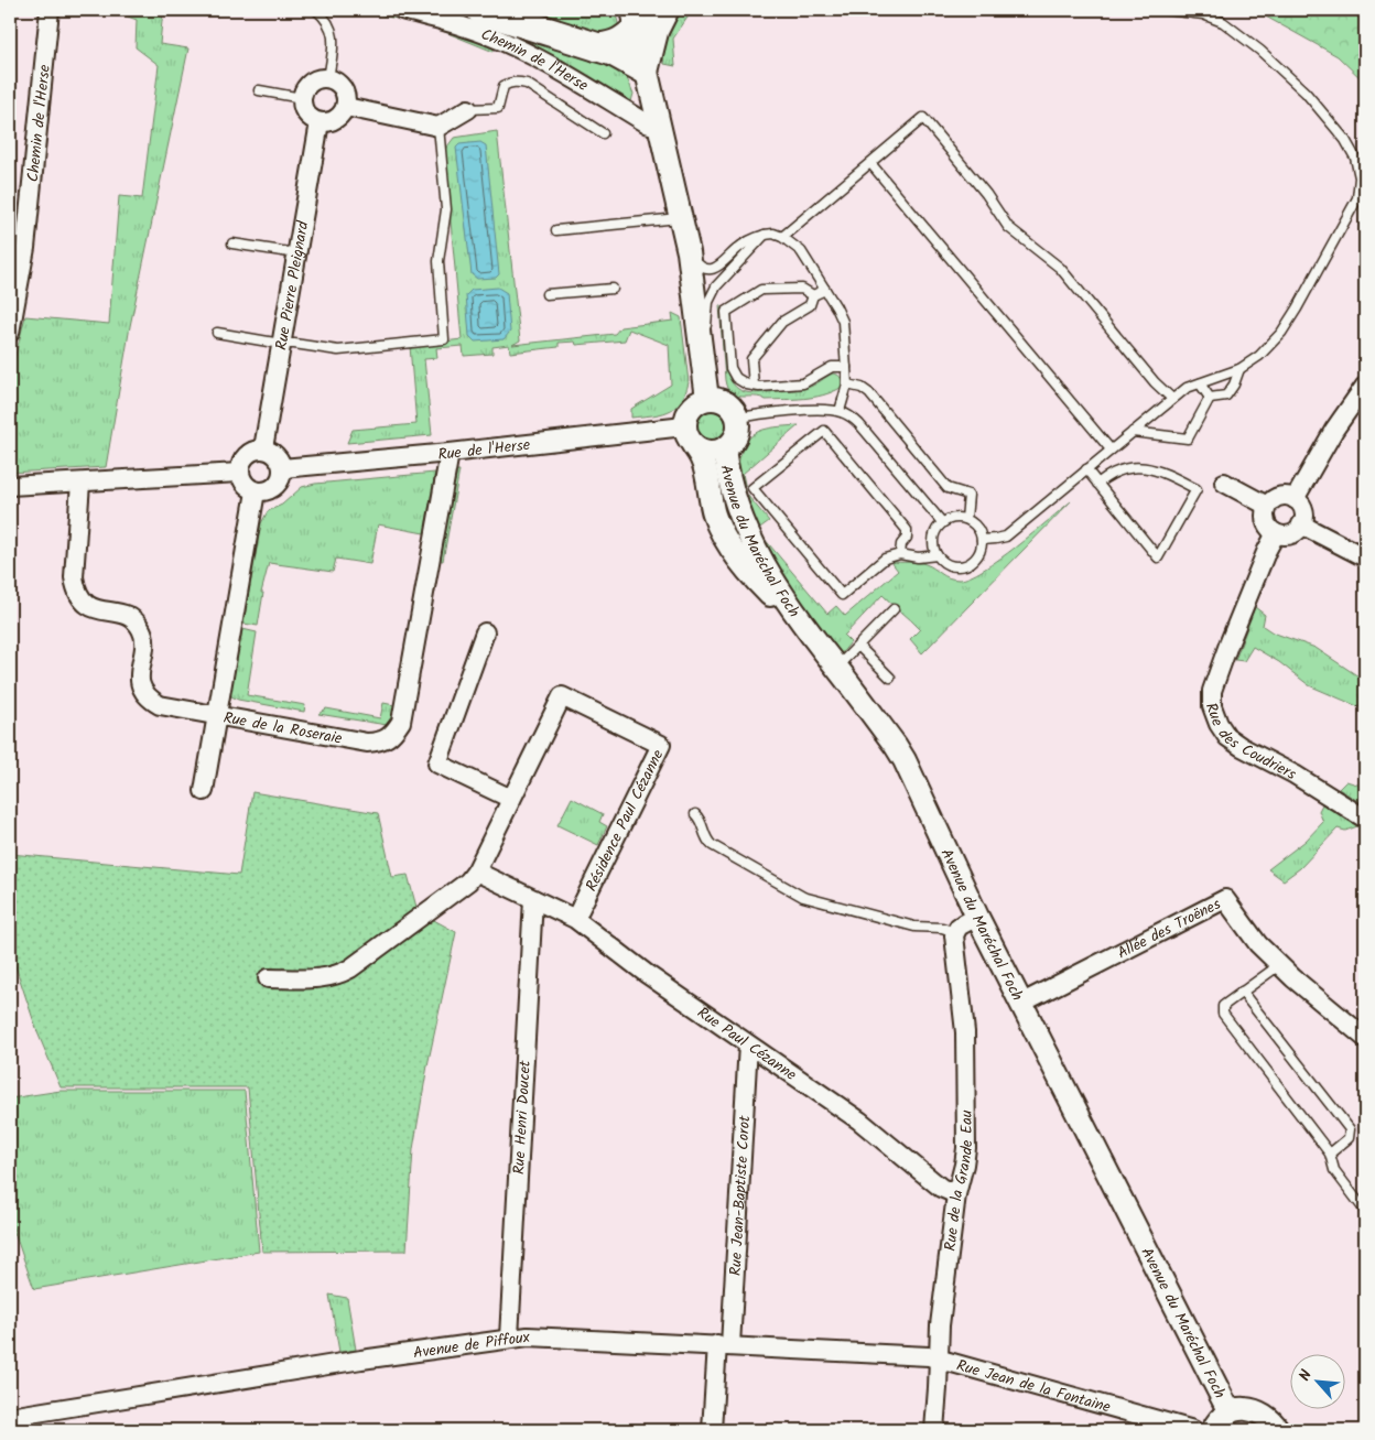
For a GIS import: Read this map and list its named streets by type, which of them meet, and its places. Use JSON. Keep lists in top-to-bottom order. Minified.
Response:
{"streets":{"street":["Chemin de l'Herse","Rue Pierre Pleignard","Rue de l'Herse","Avenue du Maréchal Foch","Rue de la Roseraie","Rue des Coudriers","Résidence Paul Cézanne","Allée des Troënes","Rue Paul Cézanne","Rue Henri Doucet","Rue de la Grande Eau","Rue Jean-Baptiste Corot","Avenue de Piffoux","Rue Jean de la Fontaine"]},"crossings":[["Rue Pierre Pleignard","Rue de l'Herse"],["Rue de l'Herse","Avenue du Maréchal Foch"],["Rue de l'Herse","Rue de la Roseraie"],["Avenue du Maréchal Foch","Allée des Troënes"],["Résidence Paul Cézanne","Rue Paul Cézanne"],["Rue Paul Cézanne","Rue Henri Doucet"],["Rue Paul Cézanne","Rue de la Grande Eau"],["Rue Paul Cézanne","Rue Jean-Baptiste Corot"],["Rue Henri Doucet","Avenue de Piffoux"],["Rue de la Grande Eau","Avenue de Piffoux"],["Rue de la Grande Eau","Rue Jean de la Fontaine"],["Rue Jean-Baptiste Corot","Avenue de Piffoux"],["Avenue de Piffoux","Rue Jean de la Fontaine"]],"north":"top left"}
